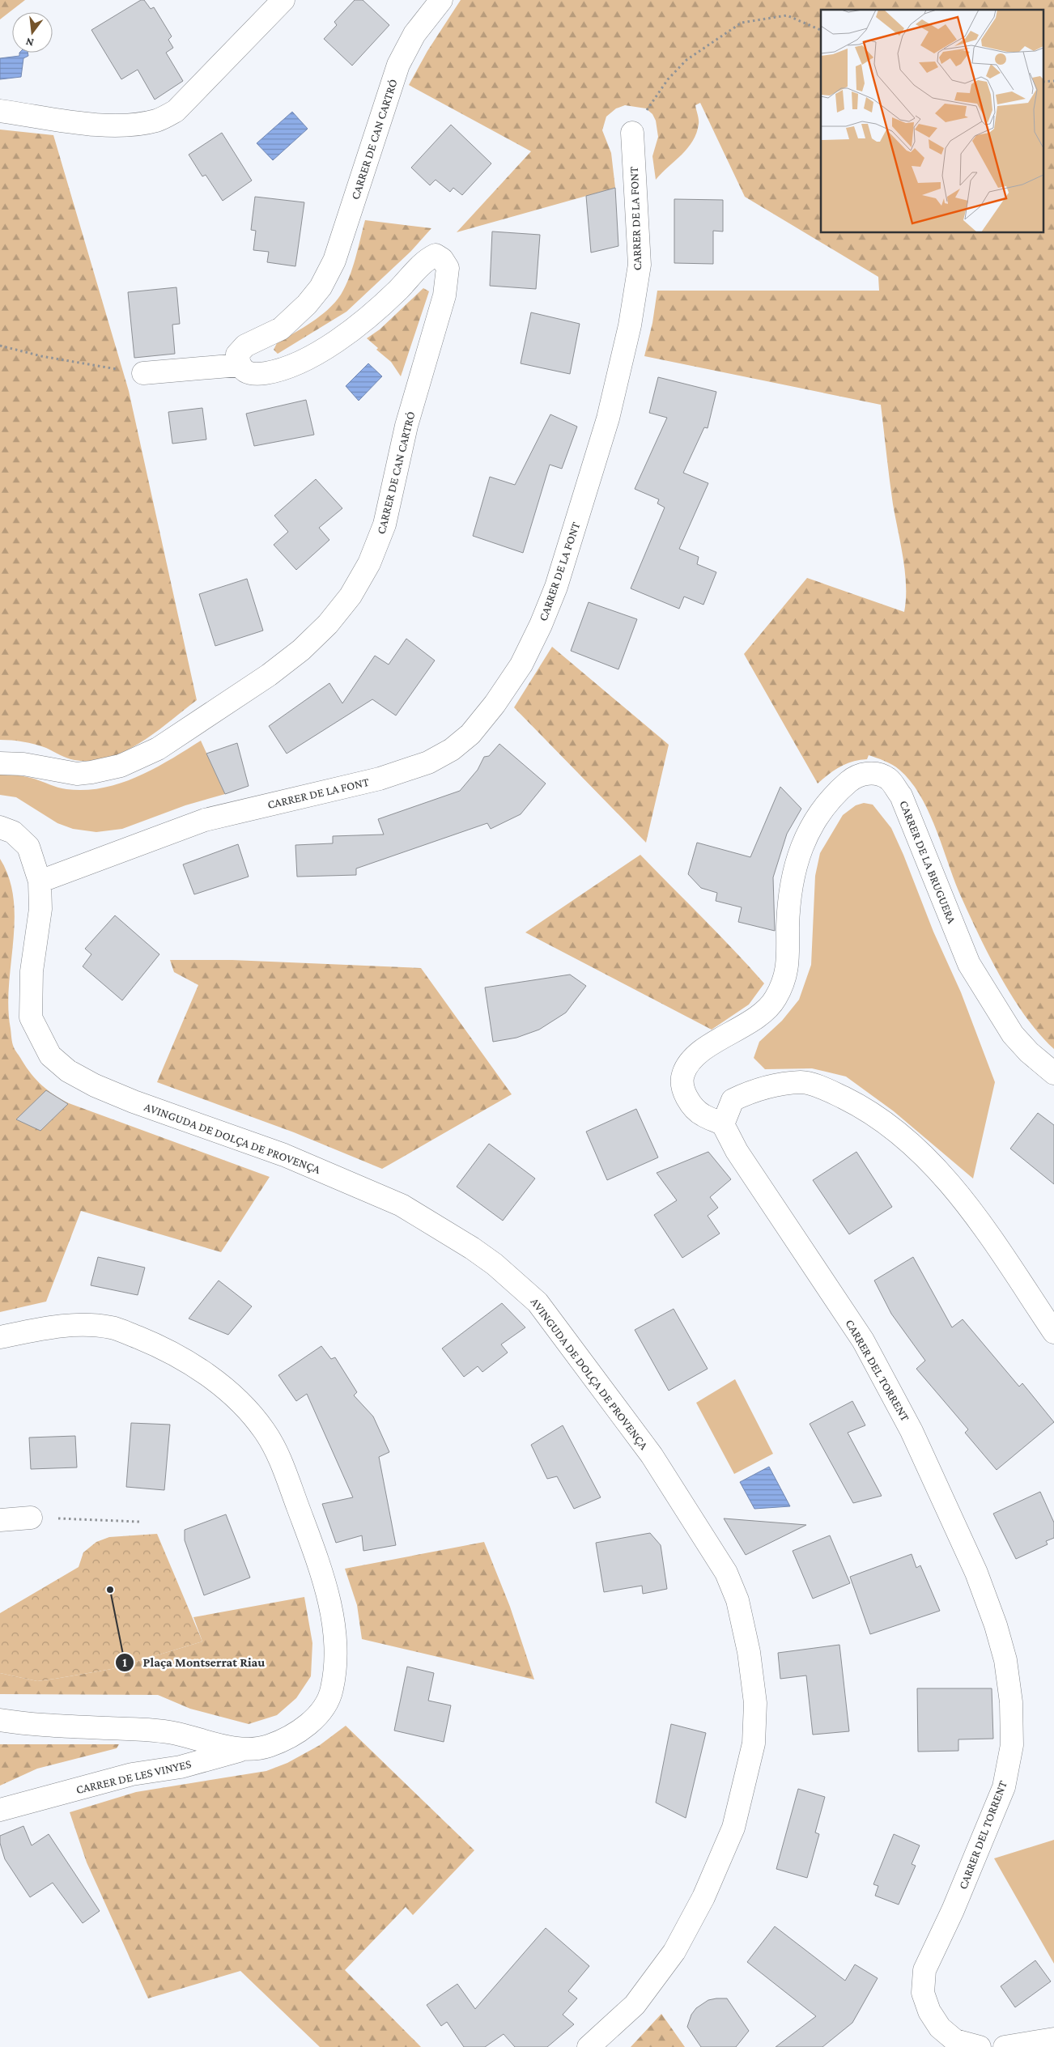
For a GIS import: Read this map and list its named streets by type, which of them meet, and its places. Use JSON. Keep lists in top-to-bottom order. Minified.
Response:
{"streets":{"street":["CARRER DE CAN CARTRÓ","CARRER DE LA FONT","CARRER DE LA BRUGUERA","AVINGUDA DE DOLÇA DE PROVENÇA","CARRER DEL TORRENT","CARRER DE LES VINYES"]},"crossings":[["CARRER DE LA FONT","AVINGUDA DE DOLÇA DE PROVENÇA"],["CARRER DE LA BRUGUERA","CARRER DEL TORRENT"]],"places":["Plaça Montserrat Riau"],"north":"bottom"}
